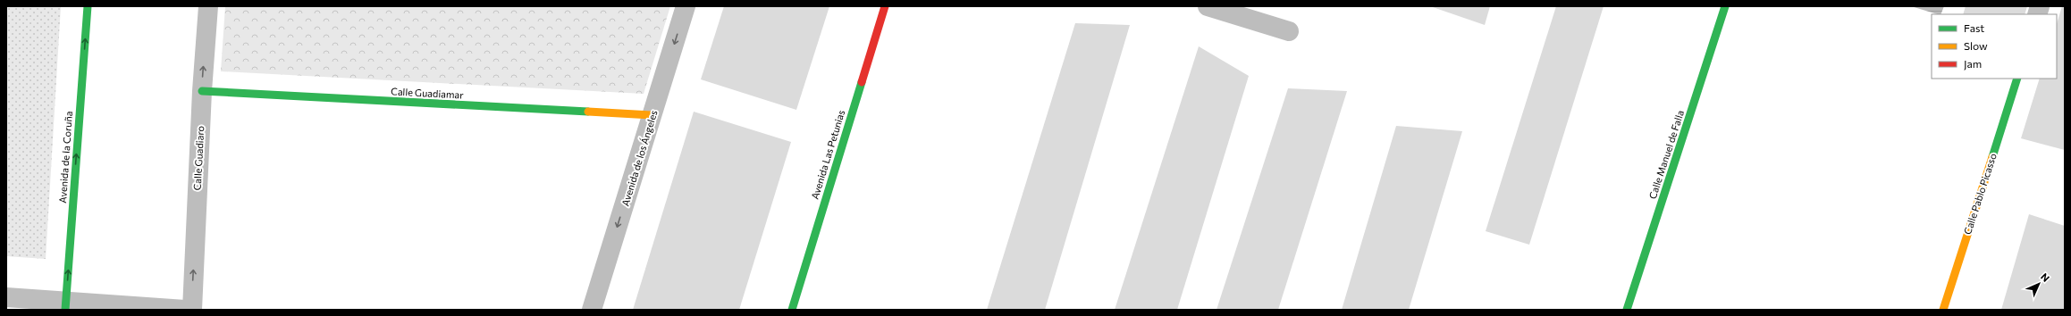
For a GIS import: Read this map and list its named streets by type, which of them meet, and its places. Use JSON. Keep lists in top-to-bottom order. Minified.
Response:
{"streets":{"street":["Calle Guadiamar","Avenida Las Petunias","Calle Manuel de Falla","Avenida de la Coruña","Calle Guadiaro","Avenida de los Ángeles","Calle Pablo Picasso"]},"crossings":[["Calle Guadiamar","Calle Guadiaro"],["Calle Guadiamar","Avenida de los Ángeles"]],"one_way":["Avenida de la Coruña","Calle Guadiaro","Avenida de los Ángeles"],"legend":["Fast","Slow","Jam"],"north":"top right"}
